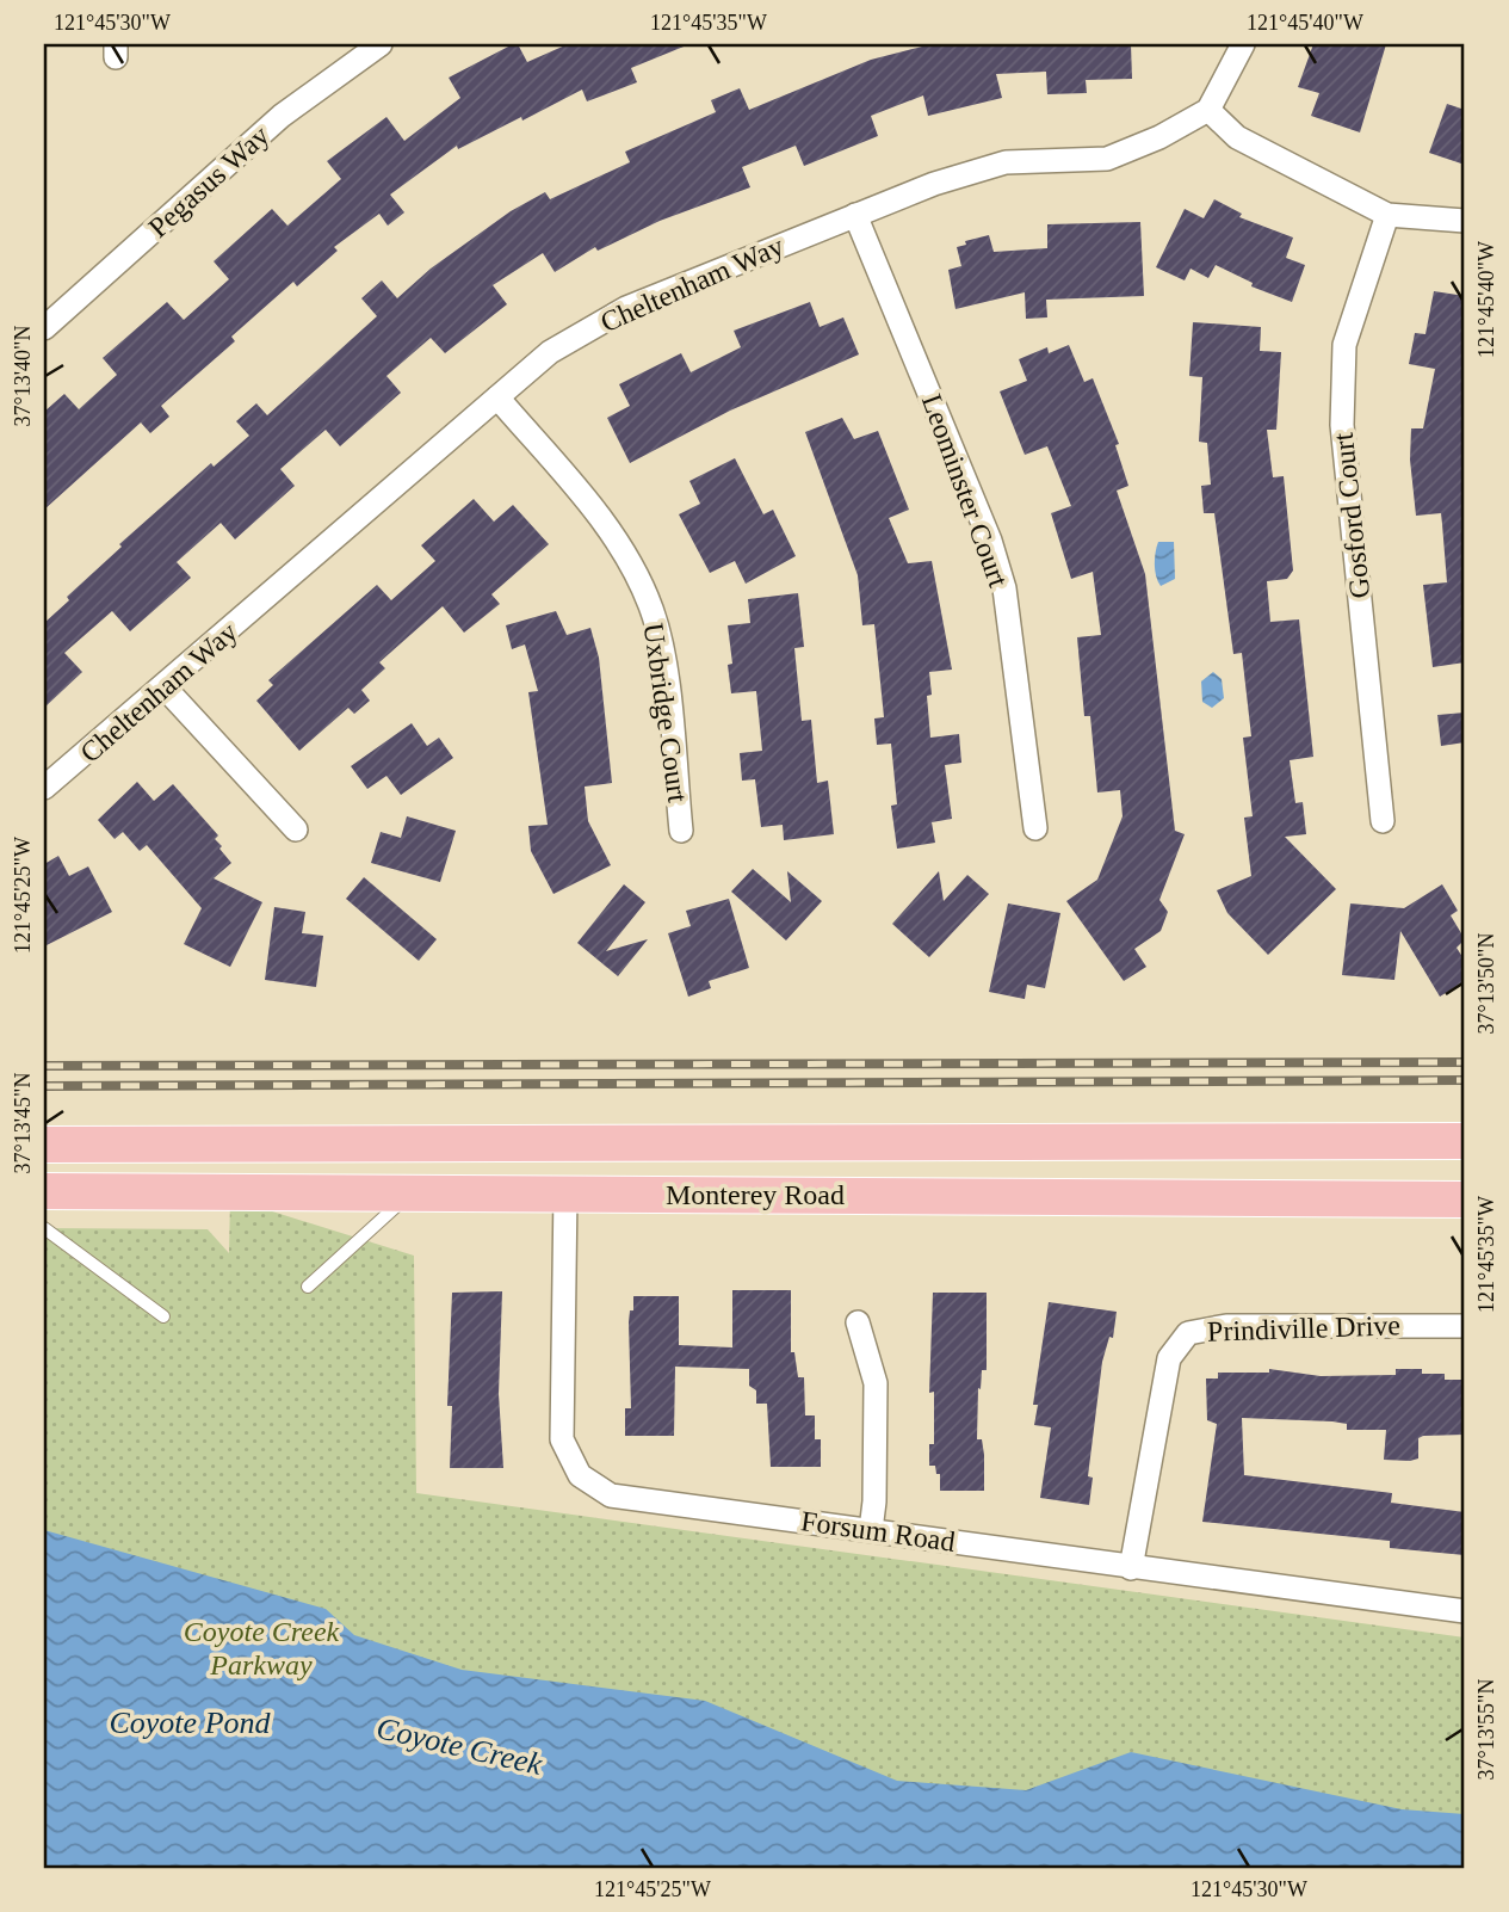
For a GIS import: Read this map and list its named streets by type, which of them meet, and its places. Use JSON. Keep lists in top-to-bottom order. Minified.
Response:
{"streets":{"main road":["Monterey Road"],"street":["Pegasus Way","Cheltenham Way","Leominster Court","Gosford Court","Uxbridge Court","Prindiville Drive","Forsum Road"]},"crossings":[["Cheltenham Way","Leominster Court"],["Cheltenham Way","Uxbridge Court"],["Monterey Road","Forsum Road"],["Prindiville Drive","Forsum Road"]],"water":["Coyote Pond","Coyote Creek"],"parks":["Coyote Creek Parkway"],"coordinates":["121°45'30\"W","121°45'35\"W","121°45'40\"W","37°13'40\"N","121°45'25\"W","37°13'50\"N","37°13'45\"N","37°13'55\"N"]}
